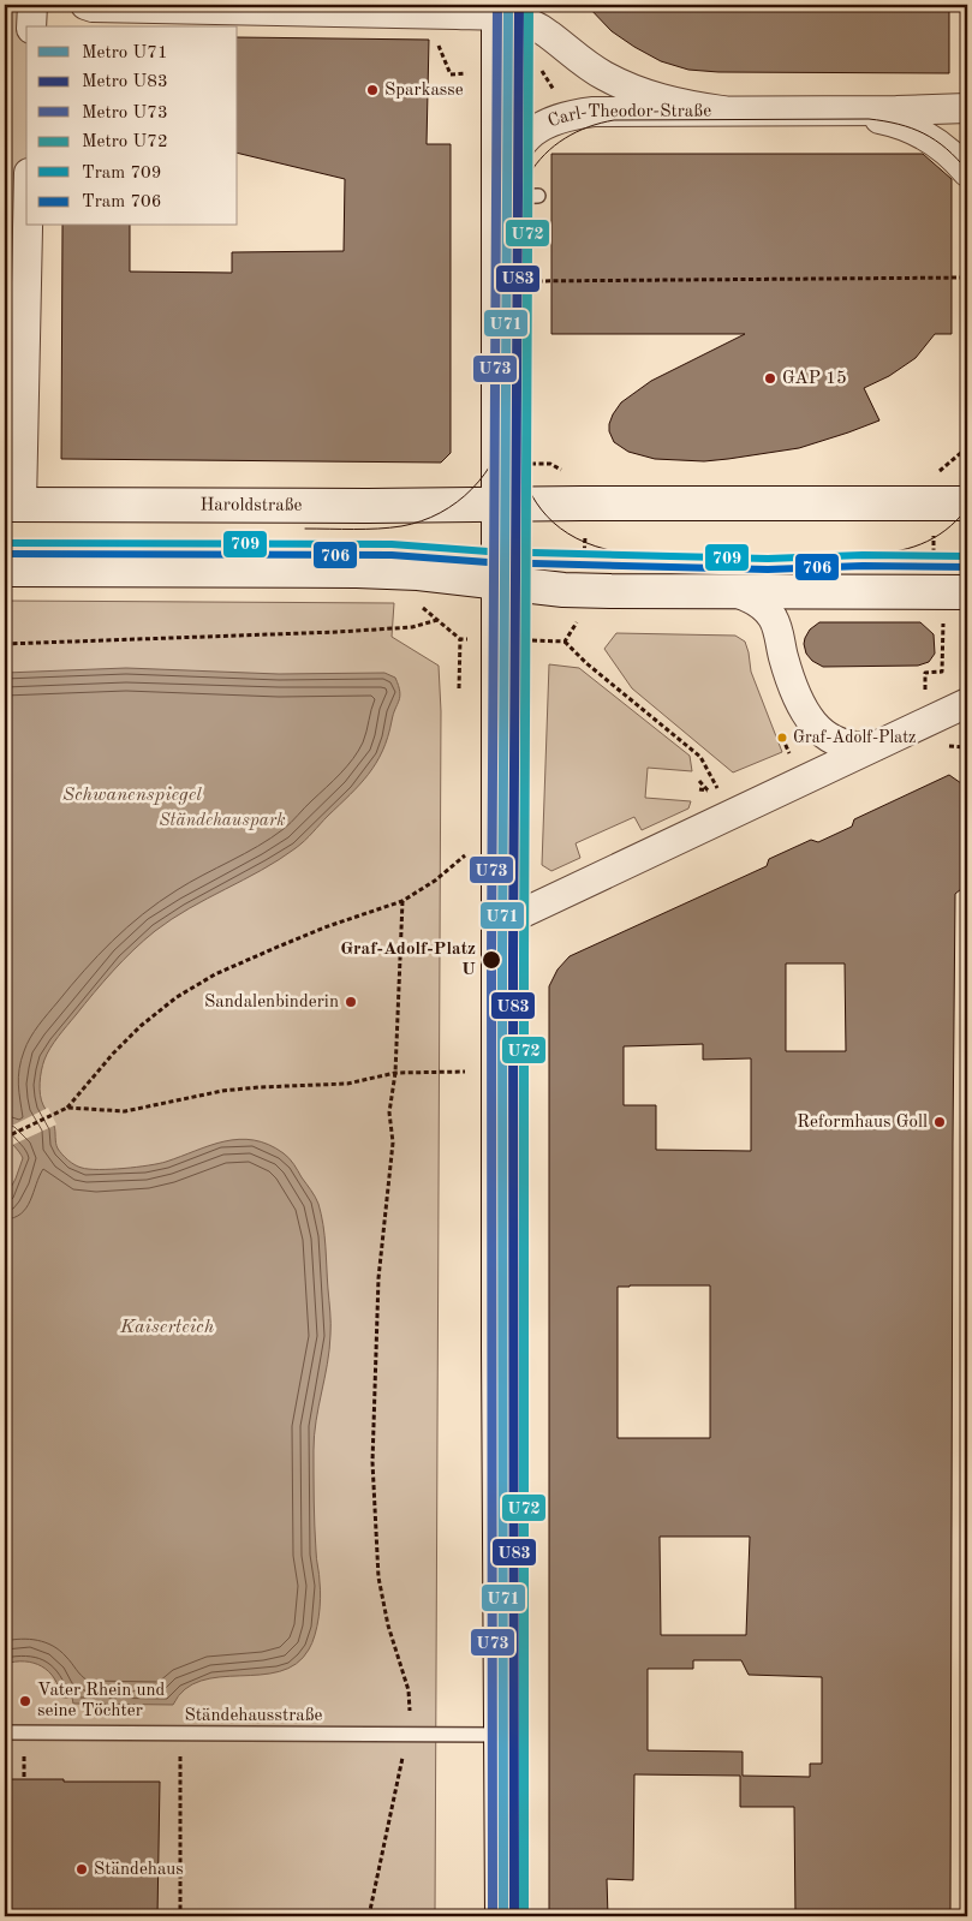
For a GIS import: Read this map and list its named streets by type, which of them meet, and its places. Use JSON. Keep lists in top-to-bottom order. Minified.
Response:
{"streets":{"main road":["Haroldstraße"],"street":["Carl-Theodor-Straße"],"lane":["Ständehausstraße"]},"water":["Schwanenspiegel","Kaiserteich"],"parks":["Ständehauspark"],"places":["Sparkasse","GAP 15","Graf-Adolf-Platz","Graf-Adolf-Platz U","Sandalenbinderin","Reformhaus Goll","Vater Rhein und seine Töchter","Ständehaus"],"lines":["metro line U71","metro line U83","metro line U73","metro line U72","tram line 709","tram line 706"],"legend":["Metro U71","Metro U83","Metro U73","Metro U72","Tram 709","Tram 706"]}
